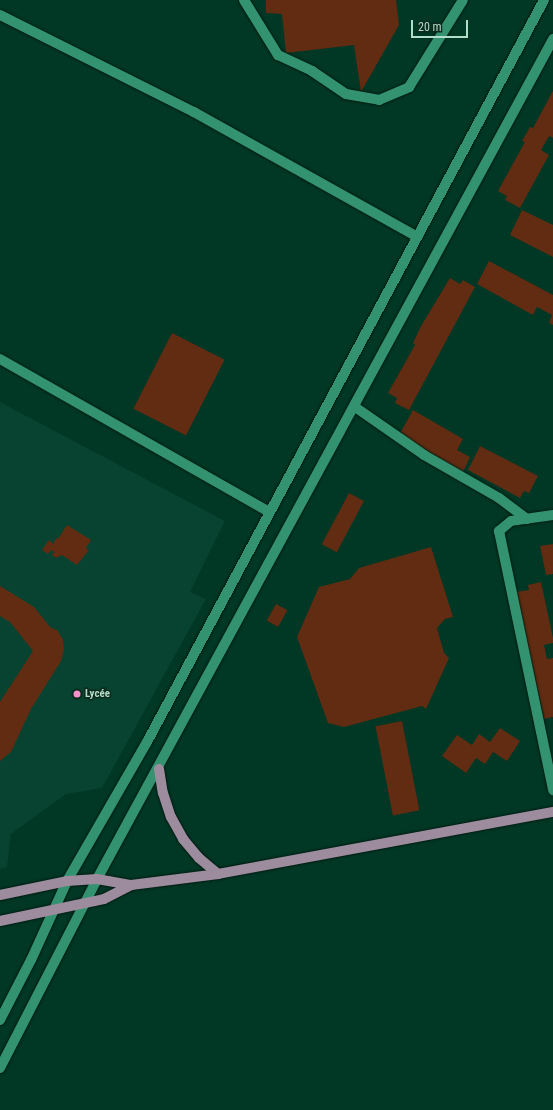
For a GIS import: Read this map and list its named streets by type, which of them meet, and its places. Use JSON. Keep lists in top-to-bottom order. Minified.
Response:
{"places":["Lycée"],"scale_bar":"20 m"}
